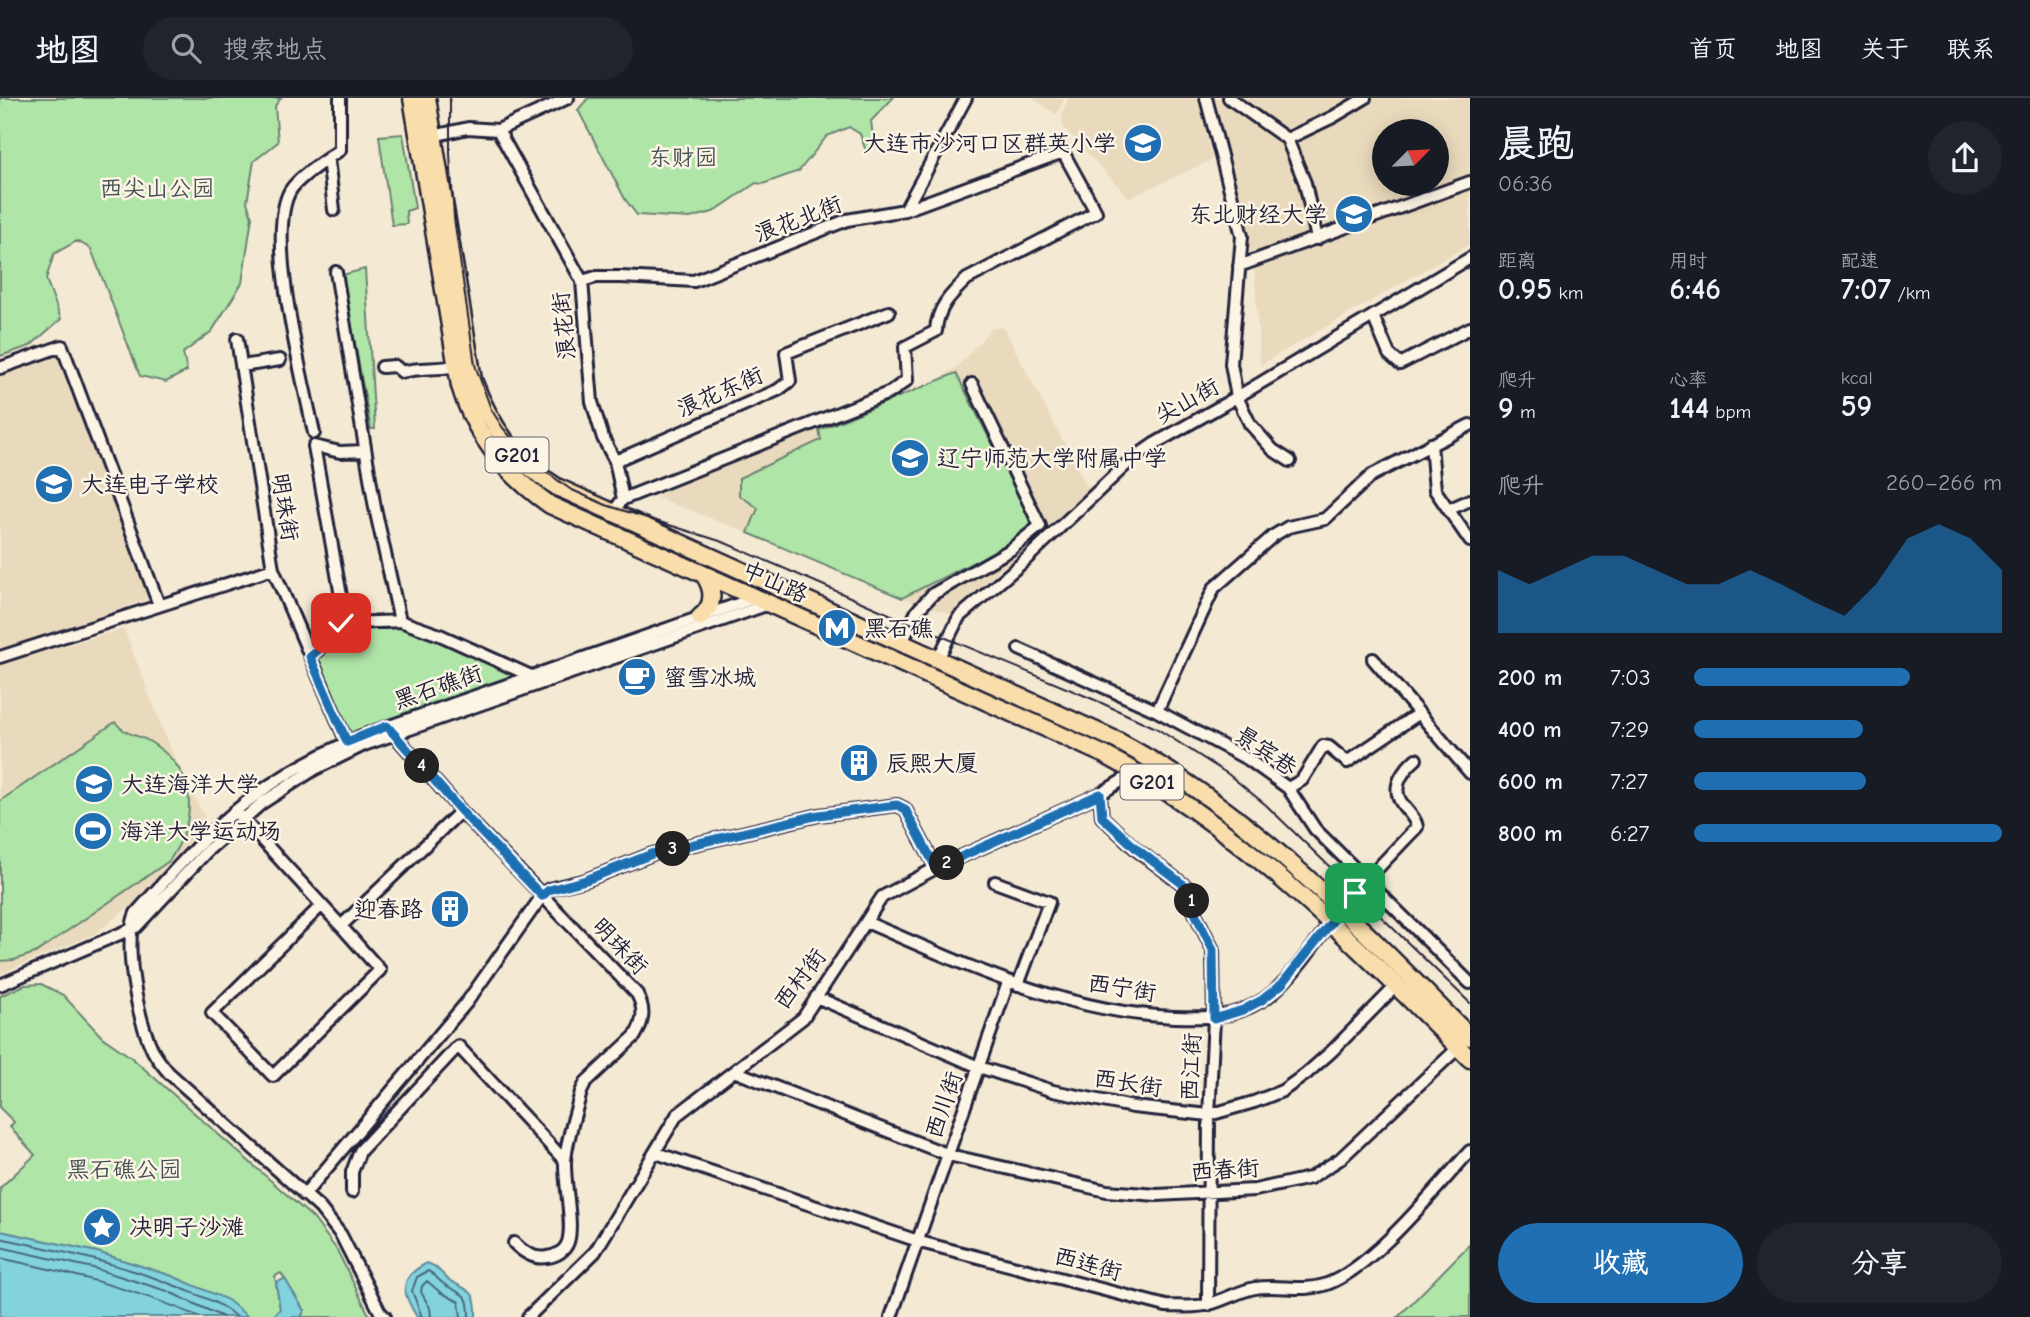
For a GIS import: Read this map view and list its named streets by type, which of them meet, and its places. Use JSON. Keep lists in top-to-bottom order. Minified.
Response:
{"streets":{"highway":["G201","中山路"],"street":["浪花北街","浪花街","浪花东街","尖山街","明珠街","黑石礁街","景宾巷","西村街","西宁街","西江街","西长街","西川街","西春街","西连街"]},"crossings":[["浪花北街","浪花街"],["浪花北街","中山路"],["浪花街","浪花东街"],["浪花街","中山路"],["尖山街","中山路"],["明珠街","黑石礁街"],["中山路","黑石礁街"],["中山路","西村街"],["中山路","西宁街"],["中山路","西长街"],["中山路","西春街"],["景宾巷","西宁街"],["西村街","西宁街"],["西村街","西江街"],["西村街","西长街"],["西村街","西春街"],["西村街","西连街"],["西宁街","西江街"],["西宁街","西川街"],["西江街","西长街"],["西江街","西春街"],["西江街","西连街"],["西长街","西川街"],["西川街","西春街"],["西川街","西连街"]],"parks":["东财园","西尖山公园","黑石礁公园"],"places":{"school or university":["大连市沙河口区群英小学","东北财经大学","辽宁师范大学附属中学","大连电子学校","大连海洋大学"],"metro station":["黑石礁"],"cafe":["蜜雪冰城"],"building":["辰熙大厦","迎春路"],"sports":["海洋大学运动场"],"place":["决明子沙滩"]},"north":"top right","page":{"header":"地图","search":"搜索地点","nav":["首页","地图","关于","联系"],"heading":["晨跑","06:36"],"stats":[["距离","0.95 km"],["用时","6:46"],["配速","7:07 /km"],["爬升","9 m"],["心率","144 bpm"],["kcal","59"]],"chart":["爬升","260–266 m"],"list":[{"name":"200 m","note":"7:03"},{"name":"400 m","note":"7:29"},{"name":"600 m","note":"7:27"},{"name":"800 m","note":"6:27"}],"pins":["4","3","2","1"],"buttons":["收藏","分享"]}}
